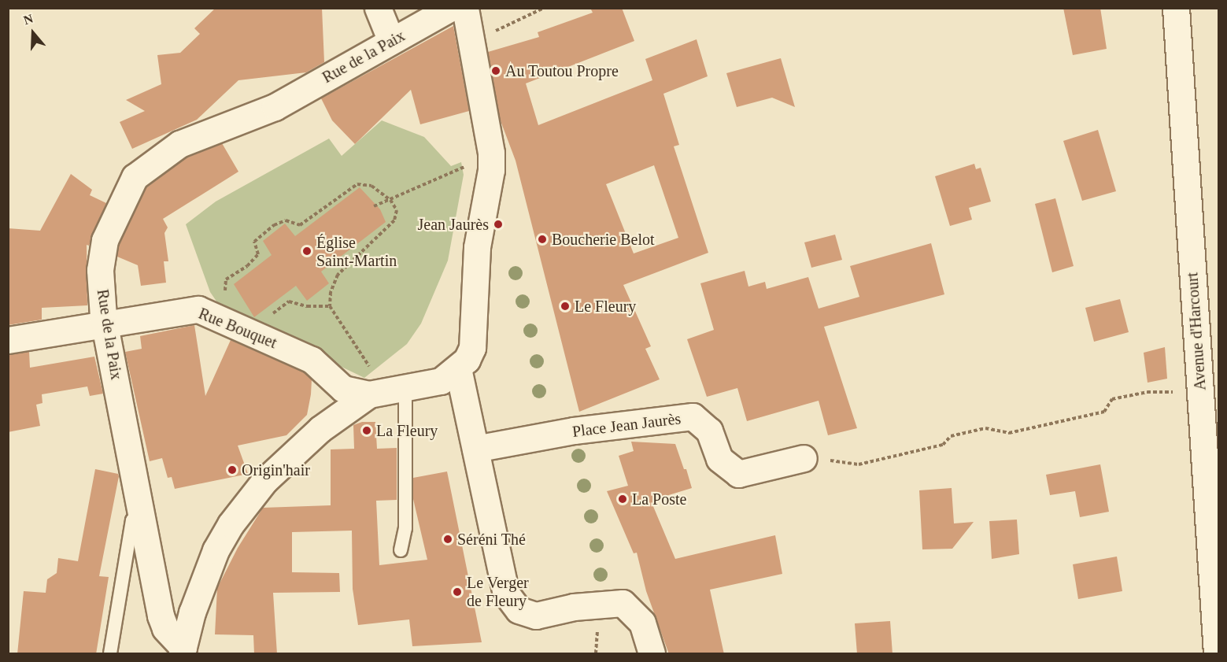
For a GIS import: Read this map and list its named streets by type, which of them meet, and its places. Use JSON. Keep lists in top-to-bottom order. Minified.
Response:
{"streets":{"street":["Rue de la Paix","Rue Bouquet","Avenue d'Harcourt","Place Jean Jaurès"]},"crossings":[["Rue de la Paix","Rue Bouquet"]],"places":["Au Toutou Propre","Jean Jaurès","Boucherie Belot","Église Saint-Martin","Le Fleury","La Fleury","Origin'hair","La Poste","Séréni Thé","Le Verger de Fleury"],"north":"top"}
